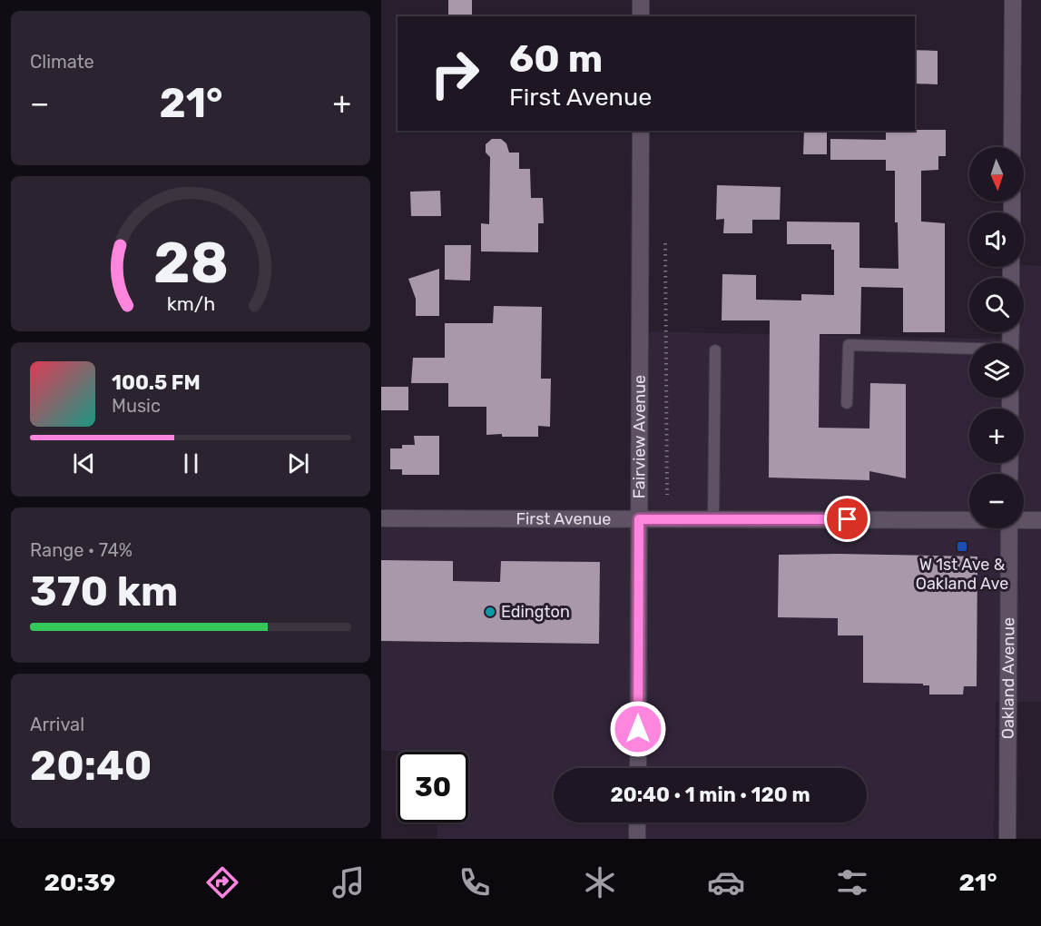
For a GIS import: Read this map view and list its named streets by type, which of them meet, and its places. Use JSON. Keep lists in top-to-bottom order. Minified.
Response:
{"streets":{"street":["Fairview Avenue","First Avenue","Oakland Avenue"]},"crossings":[["Fairview Avenue","First Avenue"]],"places":{"transit":["W 1st Ave & Oakland Ave"],"other":["Edington"]},"north":"bottom","page":{"tile":["Climate",["Range · 74%","370 km"],["Arrival","20:40"]],"turn":["60 m","First Avenue"],"heat":["−","21°","+"],"map_buttons":["+","−"],"song":["100.5 FM","Music"],"limit":"30","trip":"20:40 · 1 min · 120 m","tabs":["20:39","21°"],"gauge":["28","km/h"]}}
